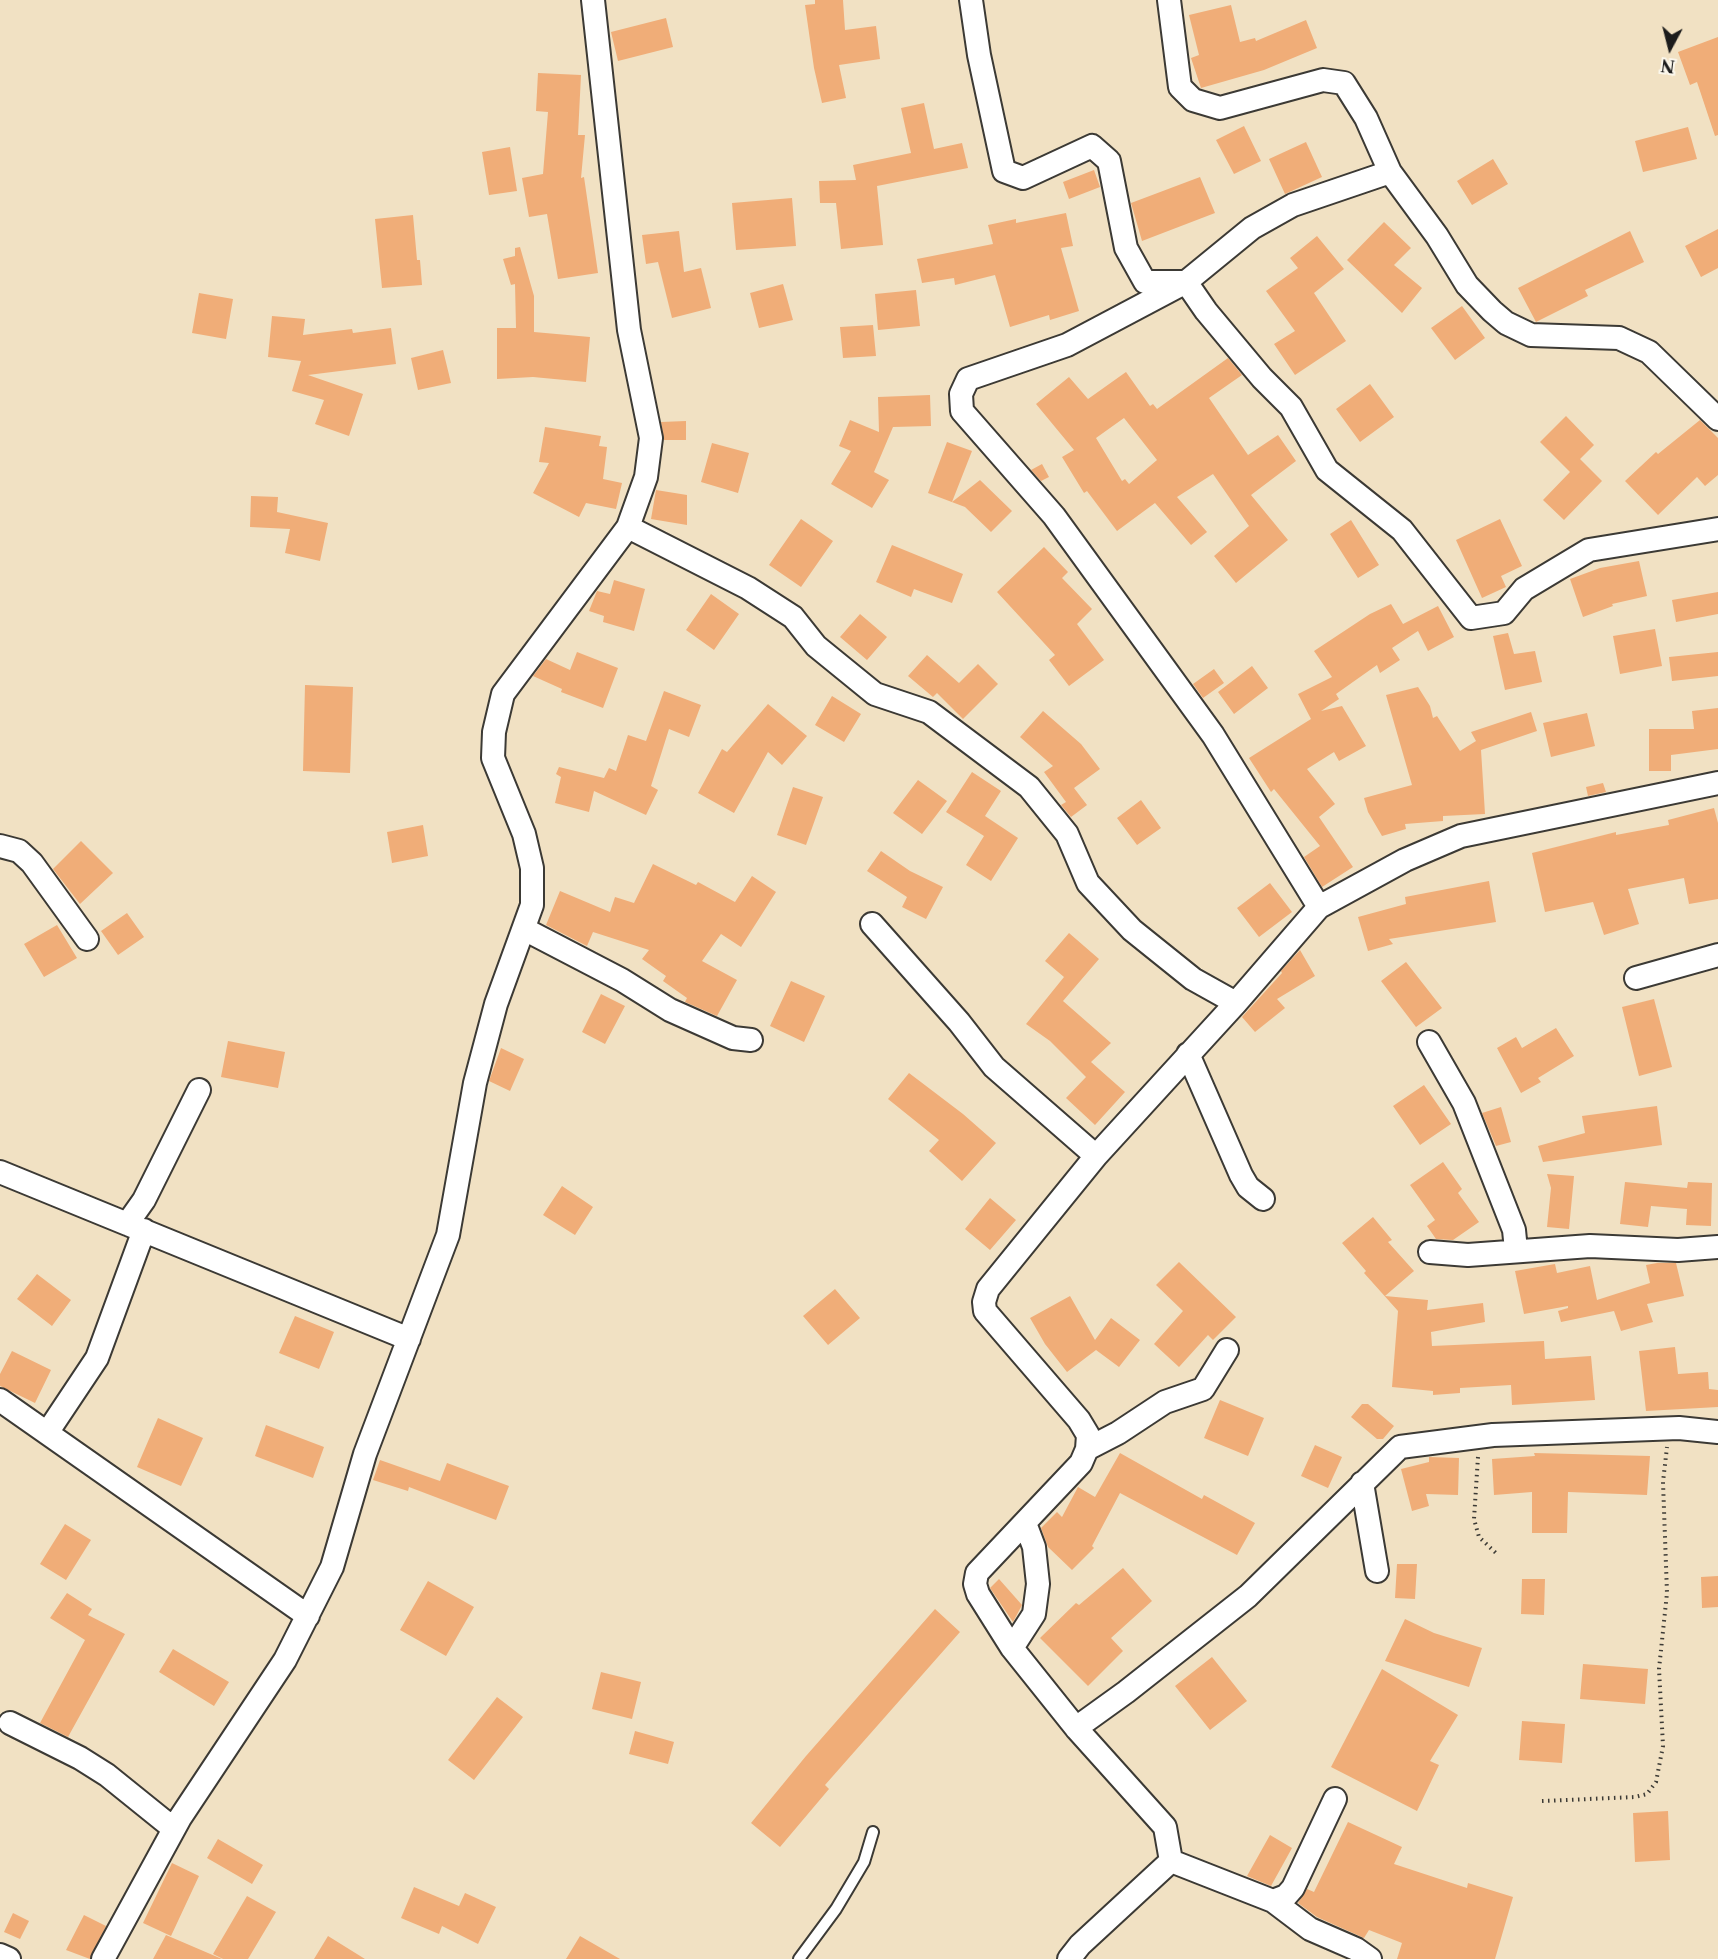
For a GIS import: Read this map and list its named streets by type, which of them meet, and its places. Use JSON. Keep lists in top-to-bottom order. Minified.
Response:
{"north":"bottom"}
